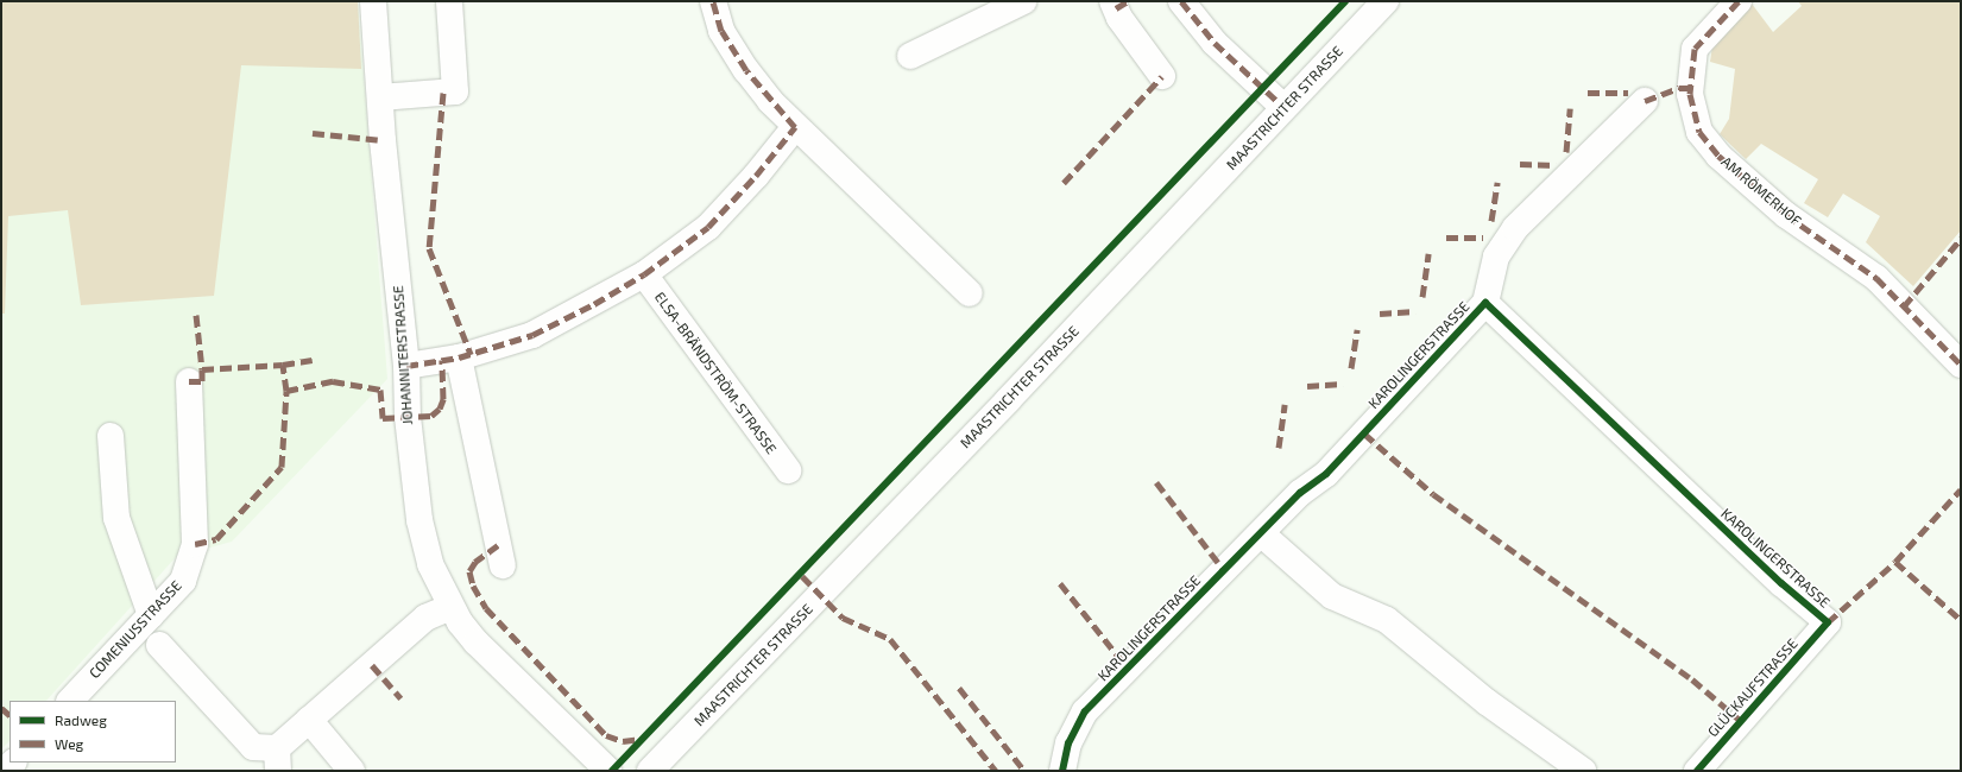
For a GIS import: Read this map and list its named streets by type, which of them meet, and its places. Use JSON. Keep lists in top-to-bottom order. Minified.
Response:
{"streets":{"street":["MAASTRICHTER STRASSE","AM RÖMERHOF","JOHANNITERSTRASSE","KAROLINGERSTRASSE","ELSA-BRÄNDSTRÖM-STRASSE","COMENIUSSTRASSE","GLÜCKAUFSTRASSE"]},"crossings":[["KAROLINGERSTRASSE","GLÜCKAUFSTRASSE"]],"legend":["Radweg","Weg"]}
